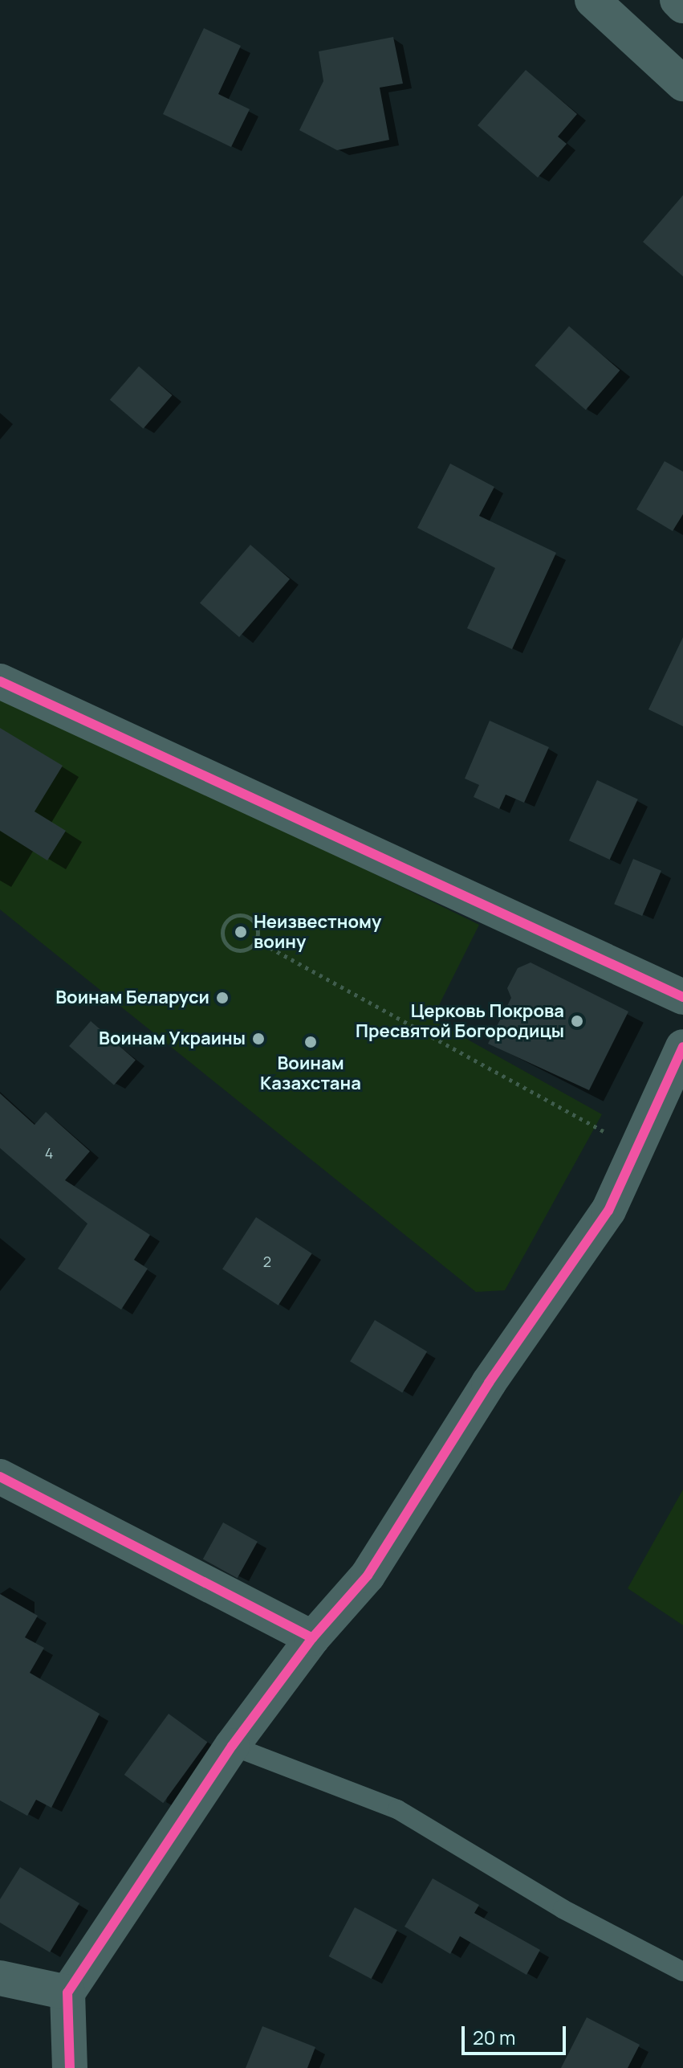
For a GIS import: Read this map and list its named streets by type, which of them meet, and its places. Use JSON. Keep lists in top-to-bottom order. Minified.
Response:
{"places":["Неизвестному воину","Воинам Беларуси","Церковь Покрова Пресвятой Богородицы","Воинам Украины","Воинам Казахстана"],"house_numbers":["4","2"],"scale_bar":"20 m"}
